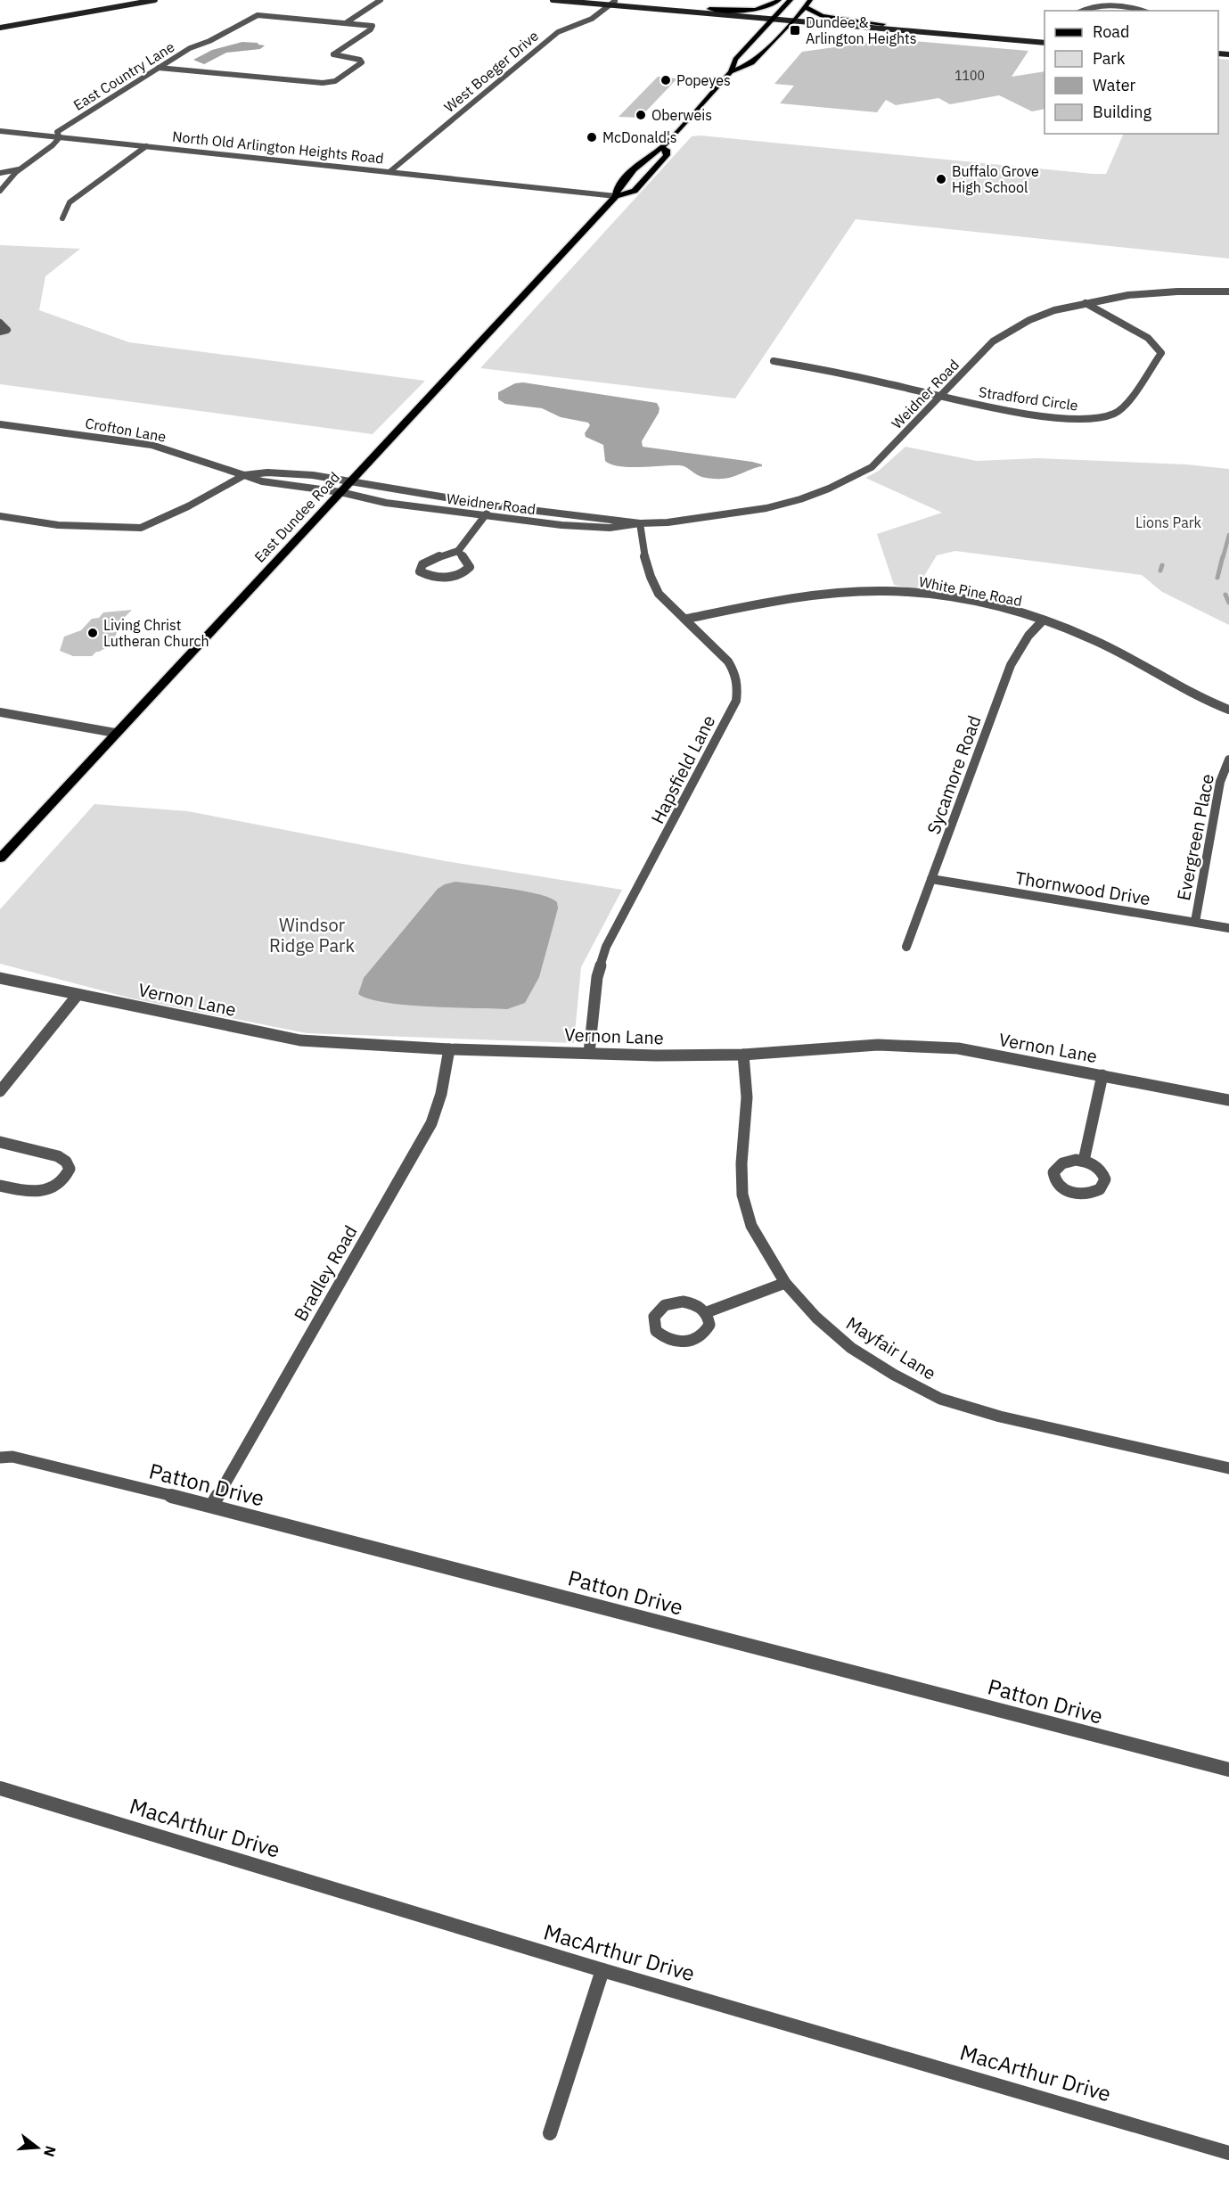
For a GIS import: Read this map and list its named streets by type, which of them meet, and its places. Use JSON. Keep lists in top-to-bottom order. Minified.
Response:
{"streets":{"main road":["East Dundee Road"],"street":["West Boeger Drive","East Country Lane","North Old Arlington Heights Road","Weidner Road","Stradford Circle","Crofton Lane","White Pine Road","Hapsfield Lane","Sycamore Road","Evergreen Place","Thornwood Drive","Vernon Lane","Bradley Road","Mayfair Lane","Patton Drive","MacArthur Drive"]},"crossings":[["West Boeger Drive","North Old Arlington Heights Road"],["East Country Lane","North Old Arlington Heights Road"],["North Old Arlington Heights Road","East Dundee Road"],["Weidner Road","Stradford Circle"],["Weidner Road","Crofton Lane"],["Weidner Road","East Dundee Road"],["Weidner Road","Hapsfield Lane"],["Crofton Lane","East Dundee Road"],["White Pine Road","Hapsfield Lane"],["White Pine Road","Sycamore Road"],["Hapsfield Lane","Vernon Lane"],["Sycamore Road","Thornwood Drive"],["Evergreen Place","Thornwood Drive"],["Vernon Lane","Bradley Road"],["Vernon Lane","Mayfair Lane"],["Bradley Road","Patton Drive"]],"parks":["Lions Park","Windsor Ridge Park"],"places":{"transit":["Dundee & Arlington Heights"],"other":["Popeyes","Oberweis","McDonald's","Buffalo Grove High School","Living Christ Lutheran Church"]},"house_numbers":["1100"],"legend":["Road","Park","Water","Building"],"north":"right"}
